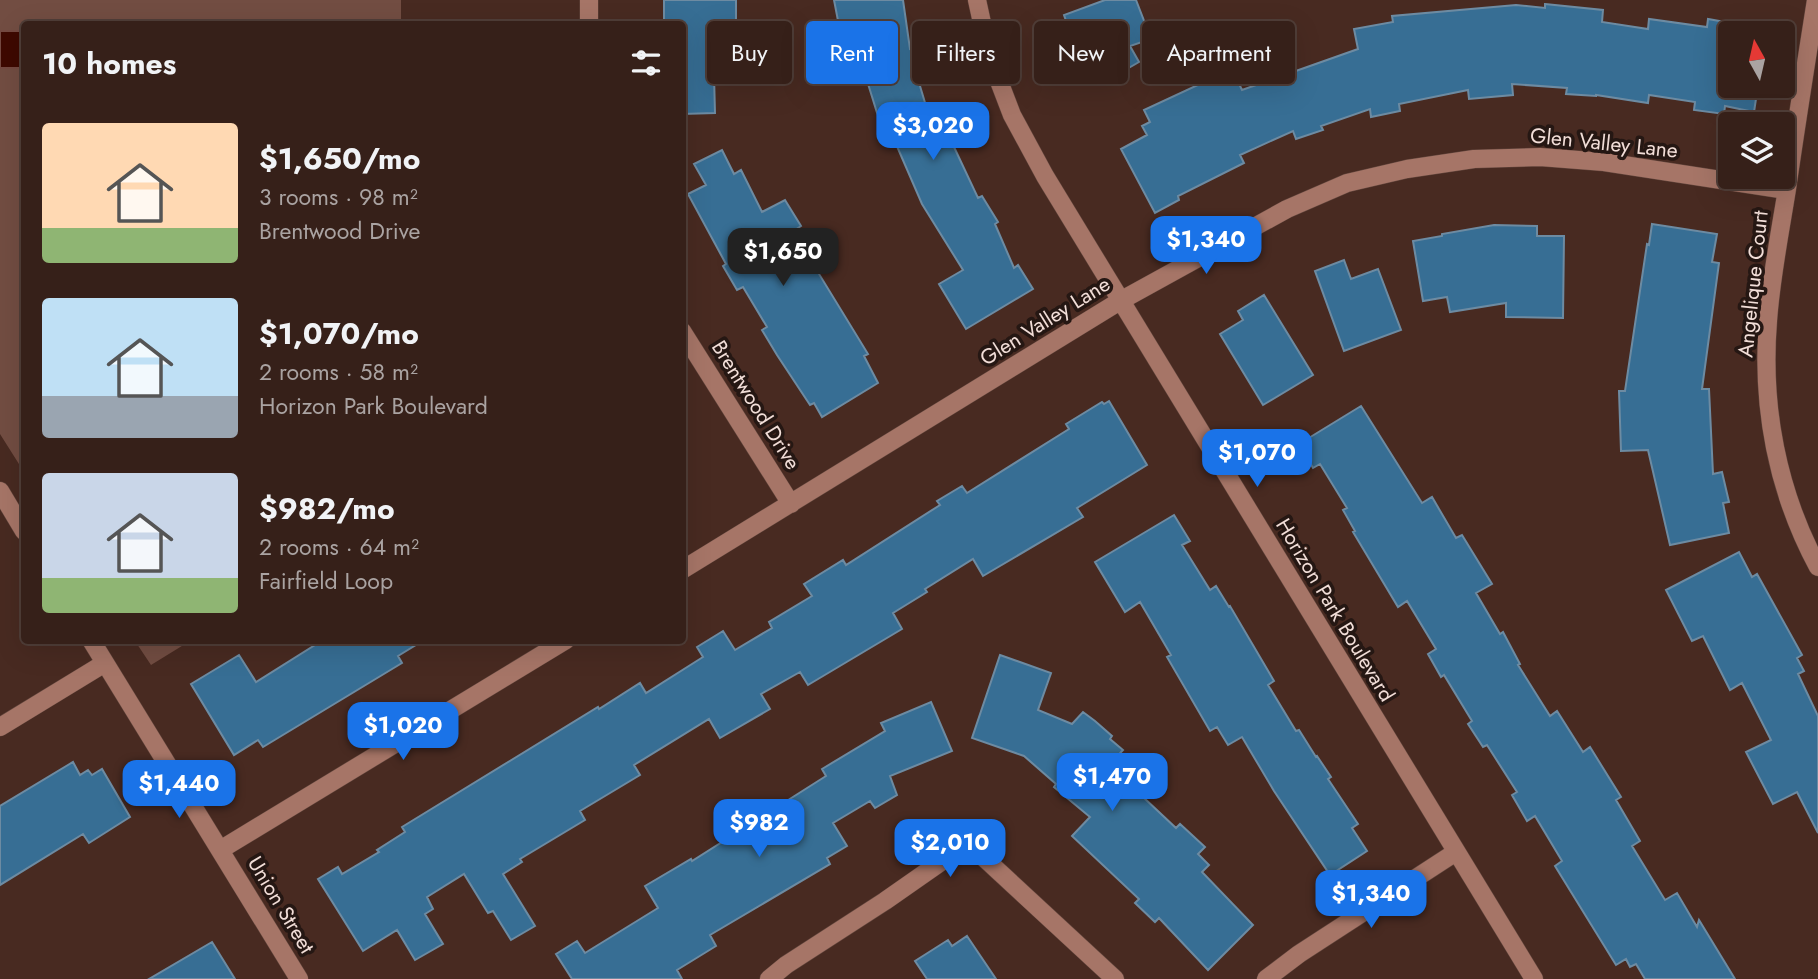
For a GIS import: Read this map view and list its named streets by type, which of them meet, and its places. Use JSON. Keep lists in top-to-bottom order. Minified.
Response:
{"streets":{"street":["Glen Valley Lane","Angelique Court","Brentwood Drive","Horizon Park Boulevard","Union Street"]},"crossings":[["Glen Valley Lane","Angelique Court"],["Glen Valley Lane","Brentwood Drive"],["Glen Valley Lane","Horizon Park Boulevard"]],"north":"top","page":{"chip":["Buy","Rent","Filters","New","Apartment"],"heading":"10 homes","price":["$3,020","$1,340","$1,650","$1,070","$1,020","$1,470","$1,440","$982","$2,010","$1,340"],"list":[{"name":"$1,650/mo","note":"3 rooms · 98 m² · Brentwood Drive"},{"name":"$1,070/mo","note":"2 rooms · 58 m² · Horizon Park Boulevard"},{"name":"$982/mo","note":"2 rooms · 64 m² · Fairfield Loop"}]}}
